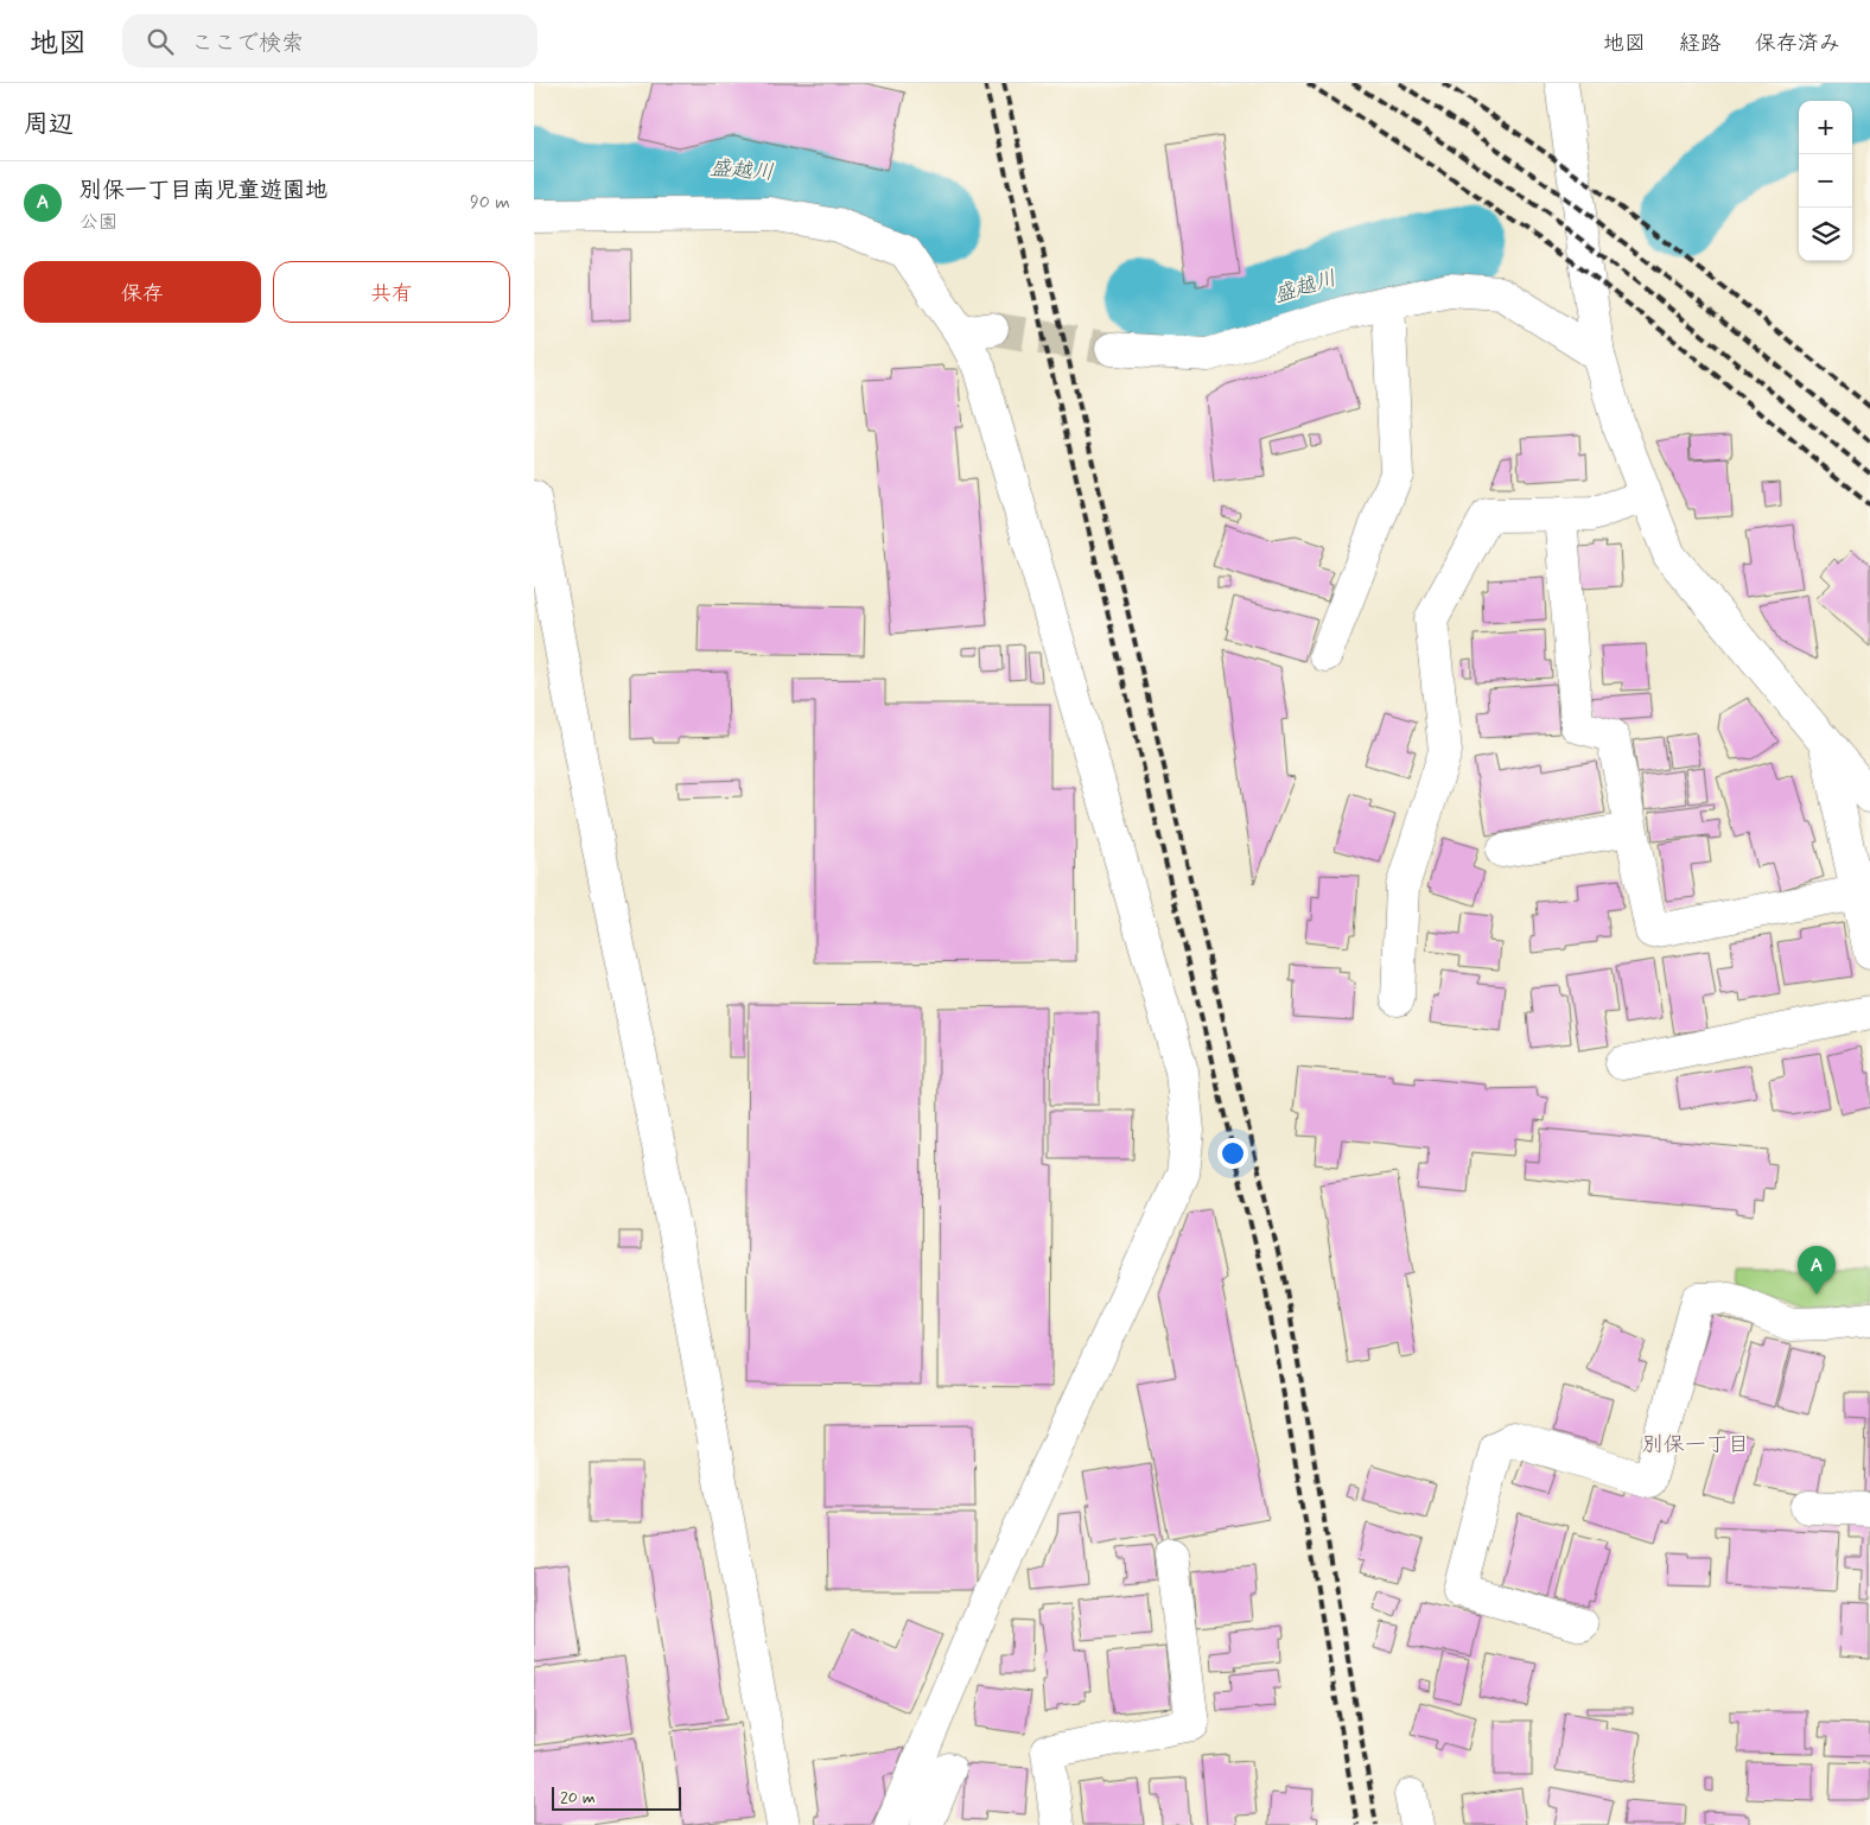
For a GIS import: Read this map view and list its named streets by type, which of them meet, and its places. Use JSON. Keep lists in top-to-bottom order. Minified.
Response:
{"districts":["別保一丁目"],"water":["盛越川"],"scale_bar":"20 m","page":{"header":"地図","search":"ここで検索","nav":["地図","経路","保存済み"],"heading":"周辺","map_buttons":["+","−"],"list":[{"mark":"A","name":"別保一丁目南児童遊園地","note":"公園","value":"90 m"}],"buttons":["保存","共有"],"pins":"A","scale":"20 m"}}
